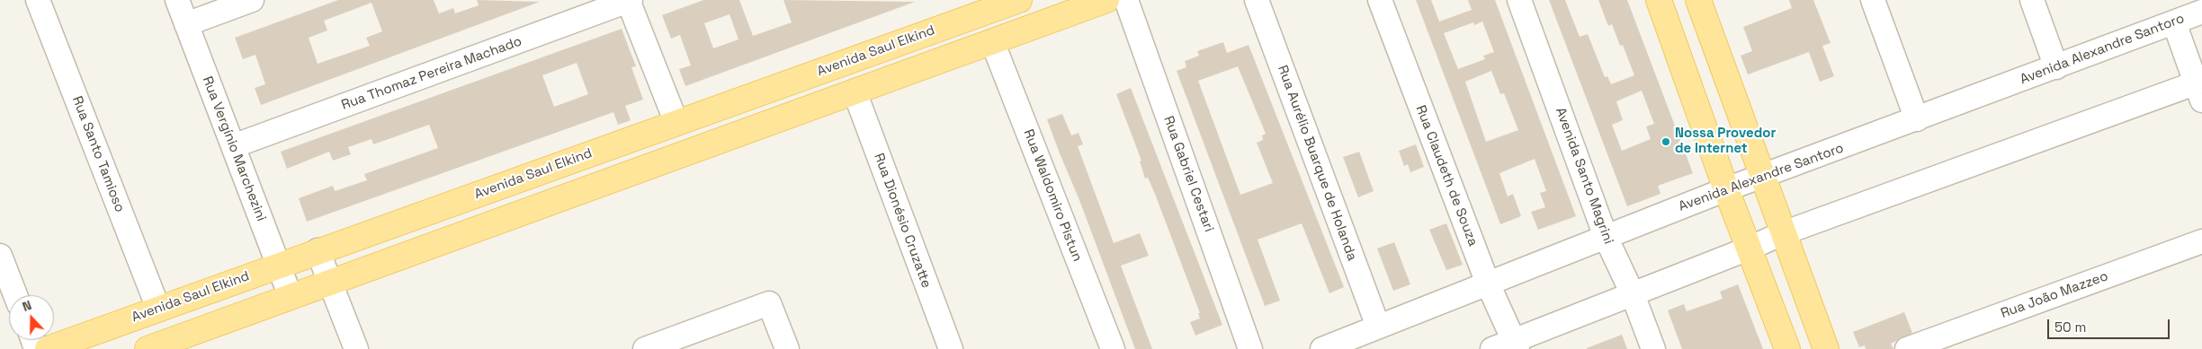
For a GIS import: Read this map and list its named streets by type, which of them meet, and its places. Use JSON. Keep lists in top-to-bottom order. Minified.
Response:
{"streets":{"main road":["Avenida Saul Elkind"],"street":["Avenida Alexandre Santoro","Rua Thomaz Pereira Machado","Rua Vergínio Marchezini","Rua Santo Tamioso","Rua Aurélio Buarque de Holanda","Rua Gabriel Cestari","Rua Claudeth de Souza","Avenida Santo Magrini","Rua Waldomiro Pistun","Rua Dionésio Cruzatte","Rua João Mazzeo"]},"crossings":[["Avenida Alexandre Santoro","Rua Aurélio Buarque de Holanda"],["Avenida Alexandre Santoro","Rua Claudeth de Souza"],["Avenida Alexandre Santoro","Avenida Santo Magrini"],["Avenida Saul Elkind","Rua Vergínio Marchezini"],["Avenida Saul Elkind","Rua Santo Tamioso"],["Rua Thomaz Pereira Machado","Rua Vergínio Marchezini"]],"places":["Nossa Provedor de Internet"],"scale_bar":"50 m","north":"top"}
